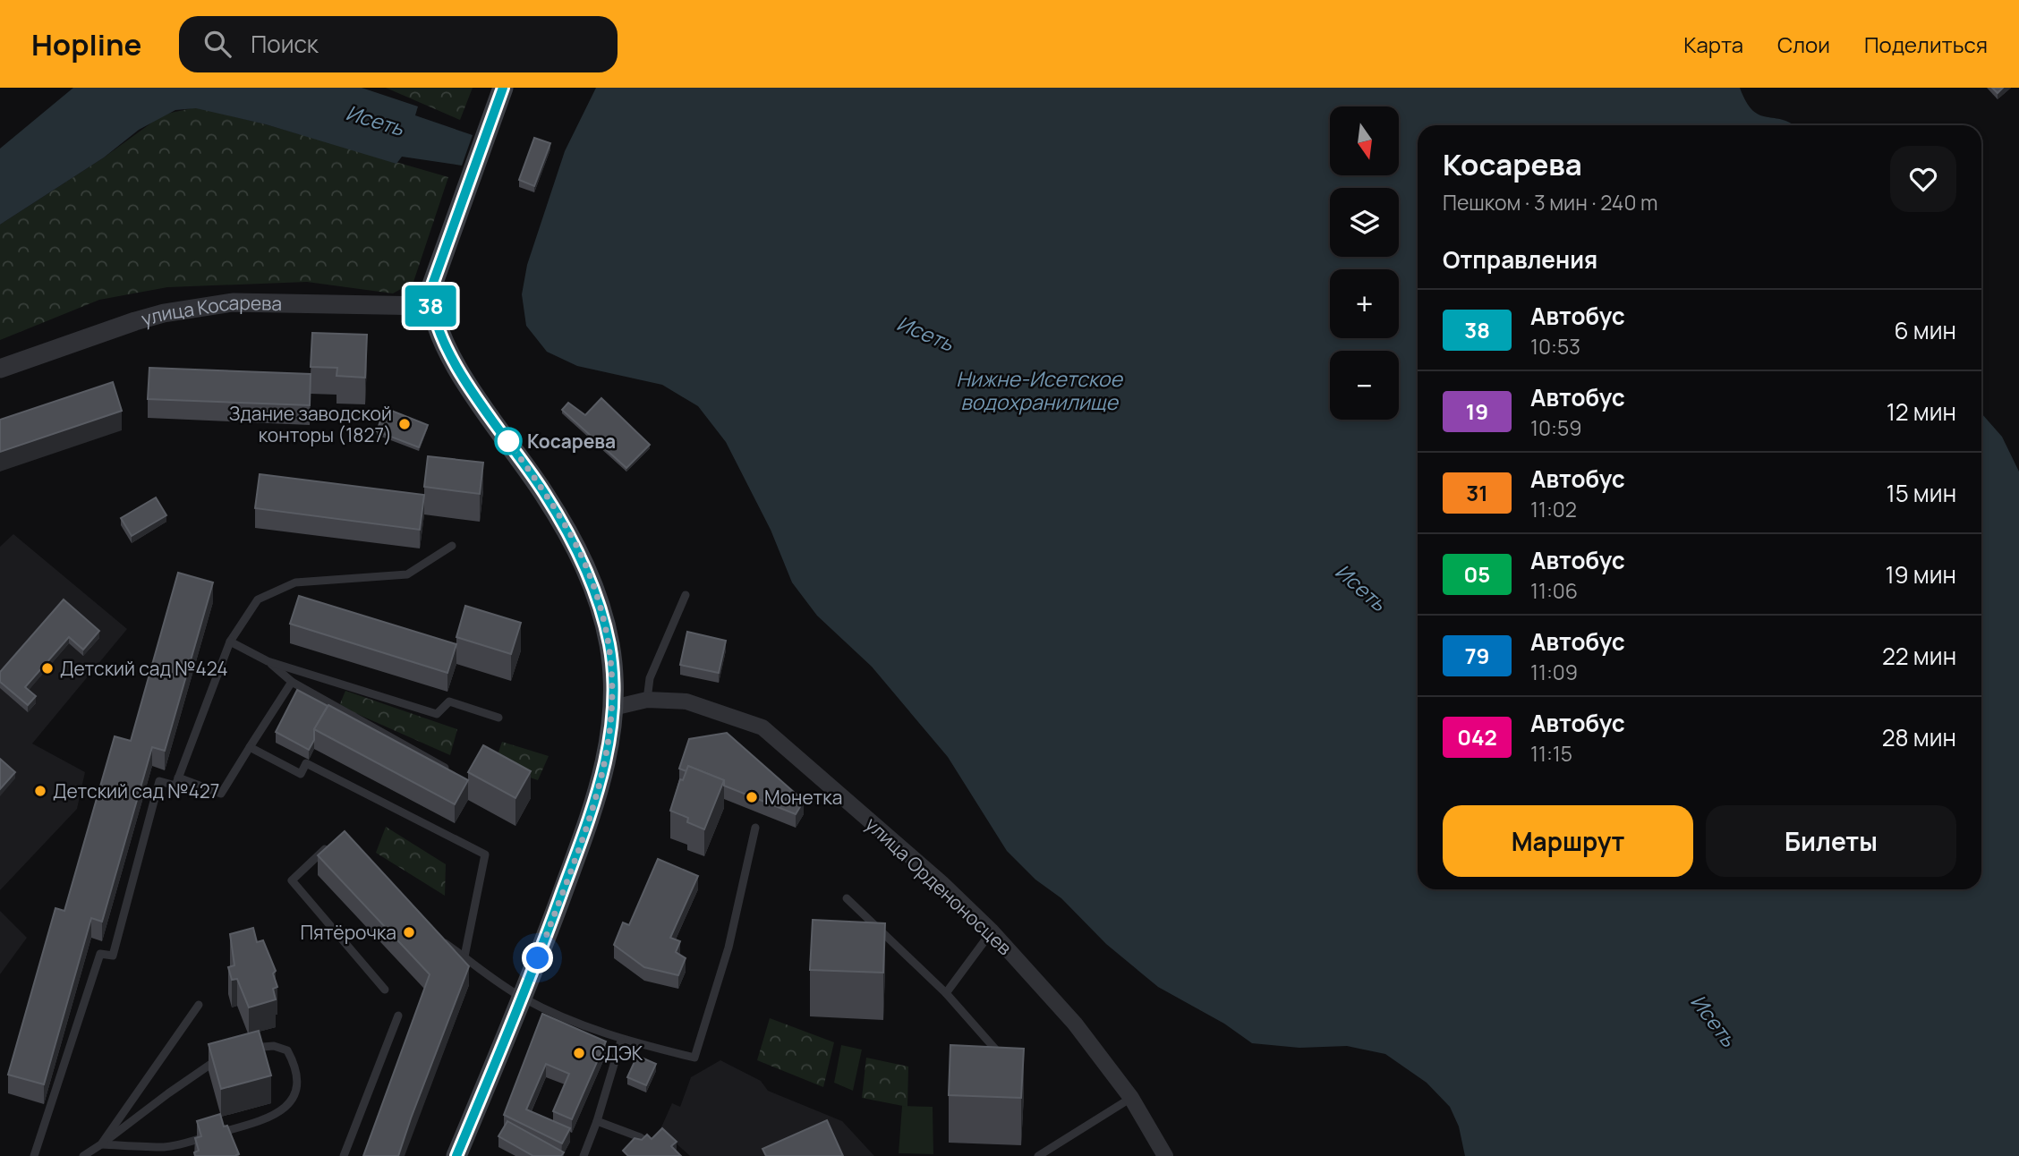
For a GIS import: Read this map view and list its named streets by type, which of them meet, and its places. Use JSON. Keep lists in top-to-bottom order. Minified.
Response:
{"streets":{"street":["улица Косарева","улица Орденоносцев"]},"water":["Исеть","Нижне-Исетское водохранилище"],"places":["Здание заводской конторы (1827)","Косарева","Детский сад №424","Детский сад №427","Монетка","Пятёрочка","СДЭК"],"lines":["bus line 38"],"north":"bottom","page":{"header":"Hopline","search":"Поиск","nav":["Карта","Слои","Поделиться"],"on_map":"38","map_buttons":["+","−"],"heading":[["Косарева","Пешком · 3 мин · 240 m"],"Отправления"],"list":[{"mark":"38","name":"Автобус","note":"10:53","value":"6 мин"},{"mark":"19","name":"Автобус","note":"10:59","value":"12 мин"},{"mark":"31","name":"Автобус","note":"11:02","value":"15 мин"},{"mark":"05","name":"Автобус","note":"11:06","value":"19 мин"},{"mark":"79","name":"Автобус","note":"11:09","value":"22 мин"},{"mark":"042","name":"Автобус","note":"11:15","value":"28 мин"}],"buttons":["Маршрут","Билеты"]}}
